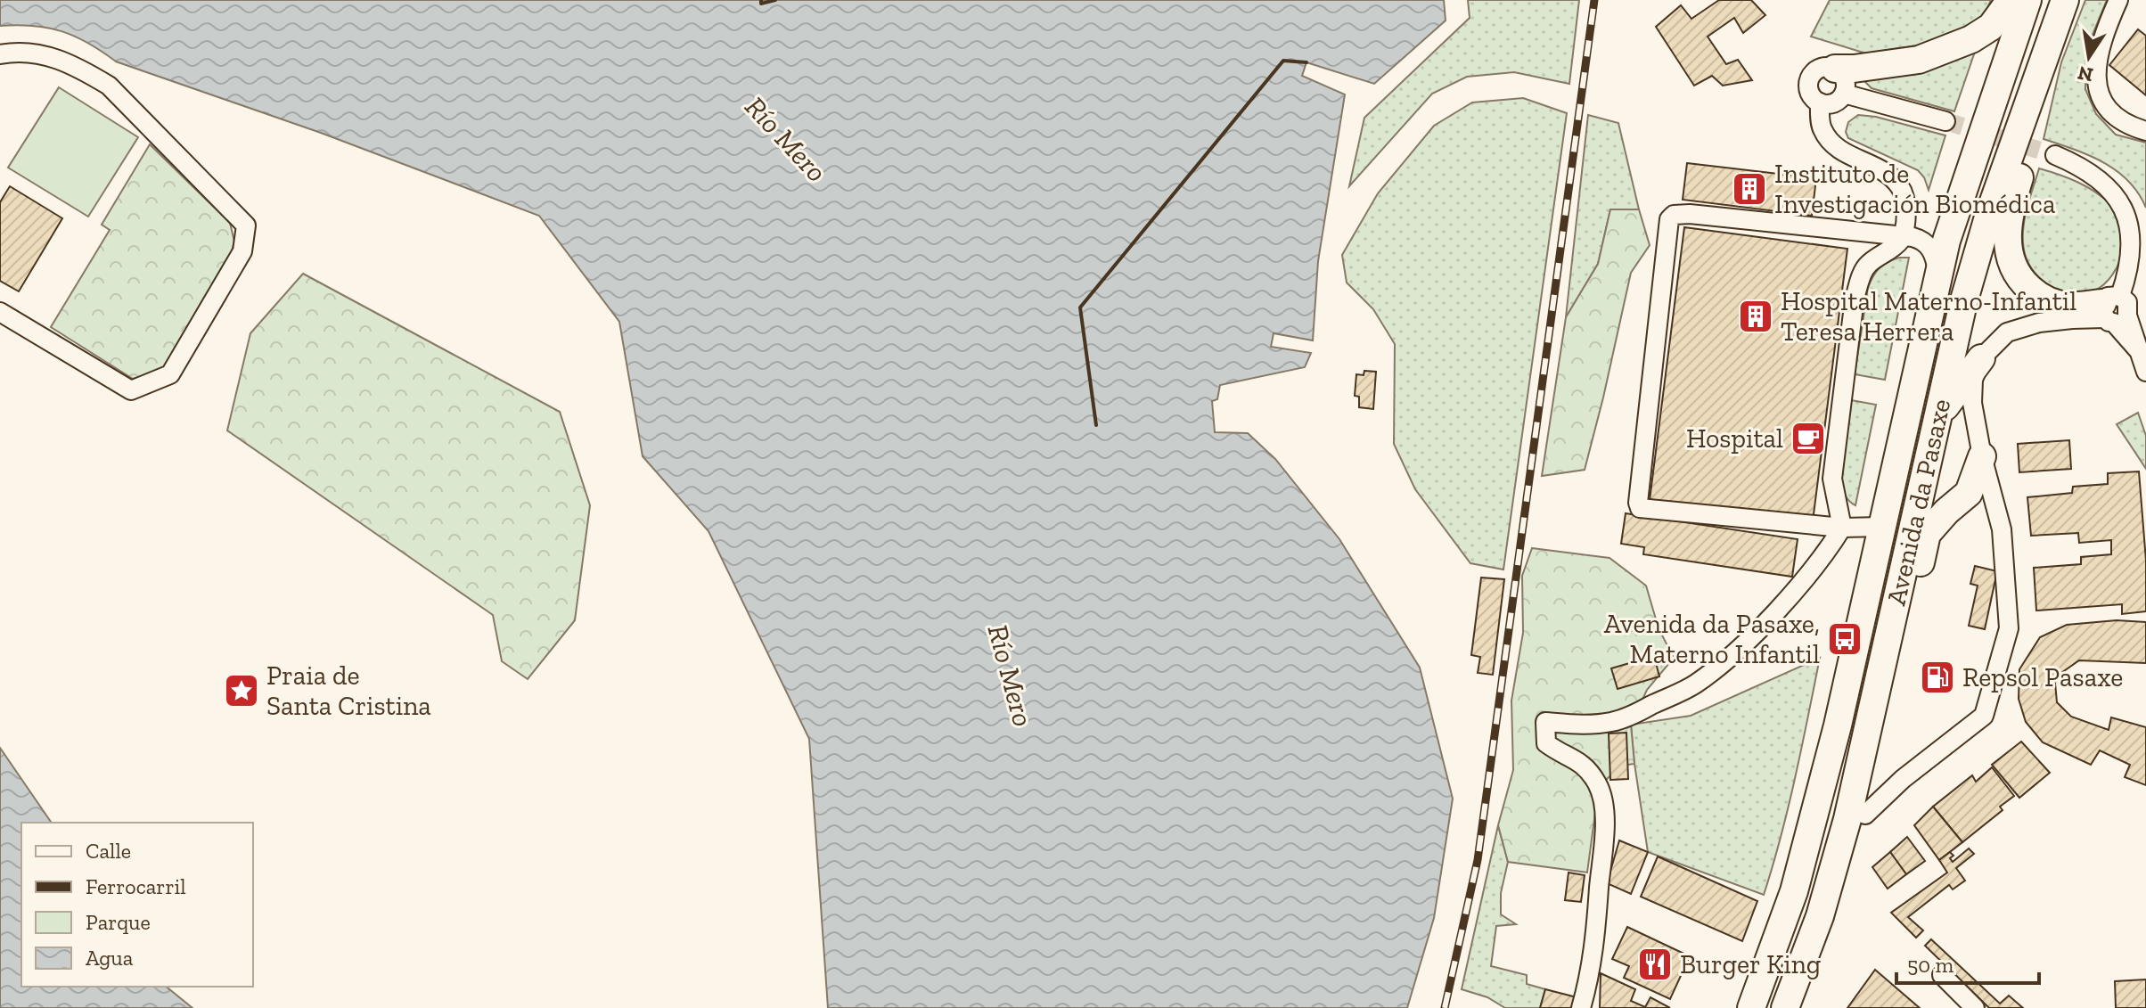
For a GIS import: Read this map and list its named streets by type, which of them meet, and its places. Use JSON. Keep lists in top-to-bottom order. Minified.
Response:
{"streets":{"main road":["Avenida da Pasaxe"]},"water":["Río Mero"],"places":{"building":["Instituto de Investigación Biomédica","Hospital Materno-Infantil Teresa Herrera"],"cafe":["Hospital"],"bus stop":["Avenida da Pasaxe, Materno Infantil"],"fuel station":["Repsol Pasaxe"],"place":["Praia de Santa Cristina"],"restaurant":["Burger King"]},"legend":["Calle","Ferrocarril","Parque","Agua"],"scale_bar":"50 m","north":"bottom"}
